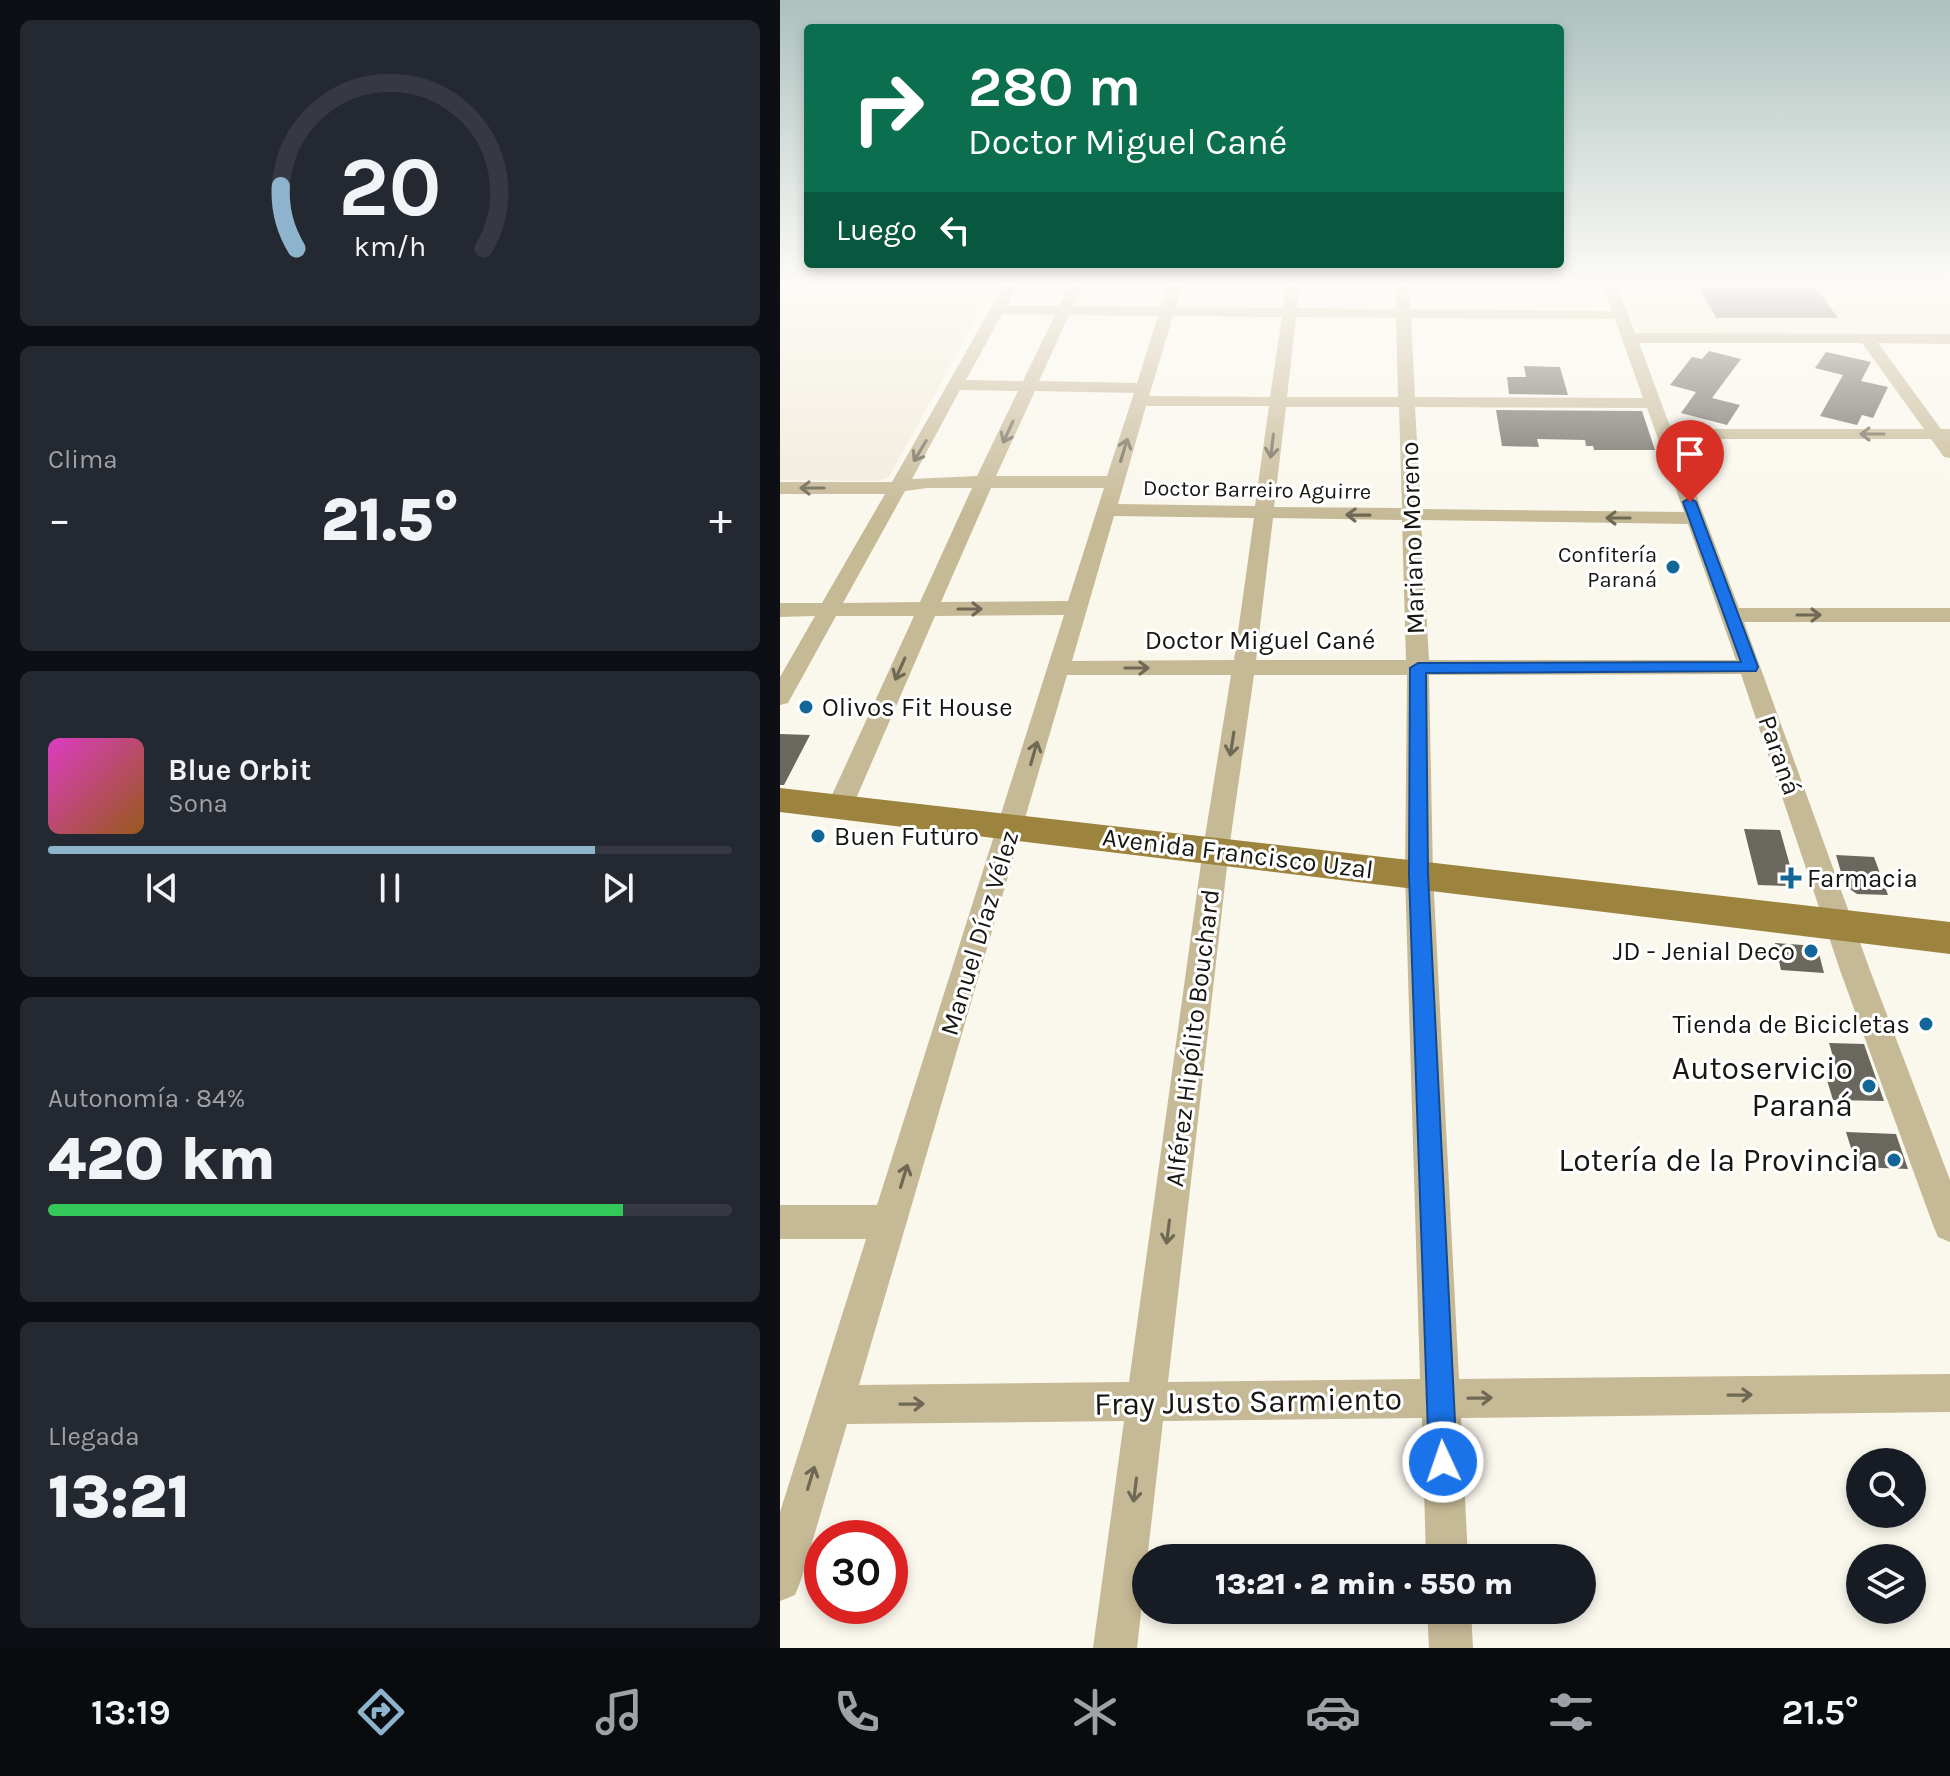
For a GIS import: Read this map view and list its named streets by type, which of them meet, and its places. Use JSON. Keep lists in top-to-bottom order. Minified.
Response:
{"streets":{"main road":["Avenida Francisco Uzal"],"street":["Doctor Barreiro Aguirre","Mariano Moreno","Doctor Miguel Cané","Paraná","Manuel Díaz Vélez","Alférez Hipólito Bouchard","Fray Justo Sarmiento"]},"crossings":[["Doctor Barreiro Aguirre","Mariano Moreno"],["Doctor Barreiro Aguirre","Paraná"],["Doctor Barreiro Aguirre","Manuel Díaz Vélez"],["Doctor Barreiro Aguirre","Alférez Hipólito Bouchard"],["Mariano Moreno","Doctor Miguel Cané"],["Mariano Moreno","Avenida Francisco Uzal"],["Mariano Moreno","Fray Justo Sarmiento"],["Doctor Miguel Cané","Paraná"],["Doctor Miguel Cané","Manuel Díaz Vélez"],["Doctor Miguel Cané","Alférez Hipólito Bouchard"],["Paraná","Avenida Francisco Uzal"],["Avenida Francisco Uzal","Manuel Díaz Vélez"],["Avenida Francisco Uzal","Alférez Hipólito Bouchard"],["Manuel Díaz Vélez","Fray Justo Sarmiento"],["Alférez Hipólito Bouchard","Fray Justo Sarmiento"]],"one_way":["Alférez Hipólito Bouchard","Fray Justo Sarmiento"],"places":{"other":["Confitería Paraná","Olivos Fit House","Buen Futuro","JD - Jenial Deco","Tienda de Bicicletas","Autoservicio Paraná","Lotería de la Provincia"],"health":["Farmacia"]},"page":{"turn":["280 m","Doctor Miguel Cané"],"then":"Luego","tile":["Clima",["Autonomía · 84%","420 km"],["Llegada","13:21"]],"heat":["−","21.5°","+"],"song":["Blue Orbit","Sona"],"limit":"30","trip":"13:21 · 2 min · 550 m","tabs":["13:19","21.5°"],"gauge":["20","km/h"]}}
